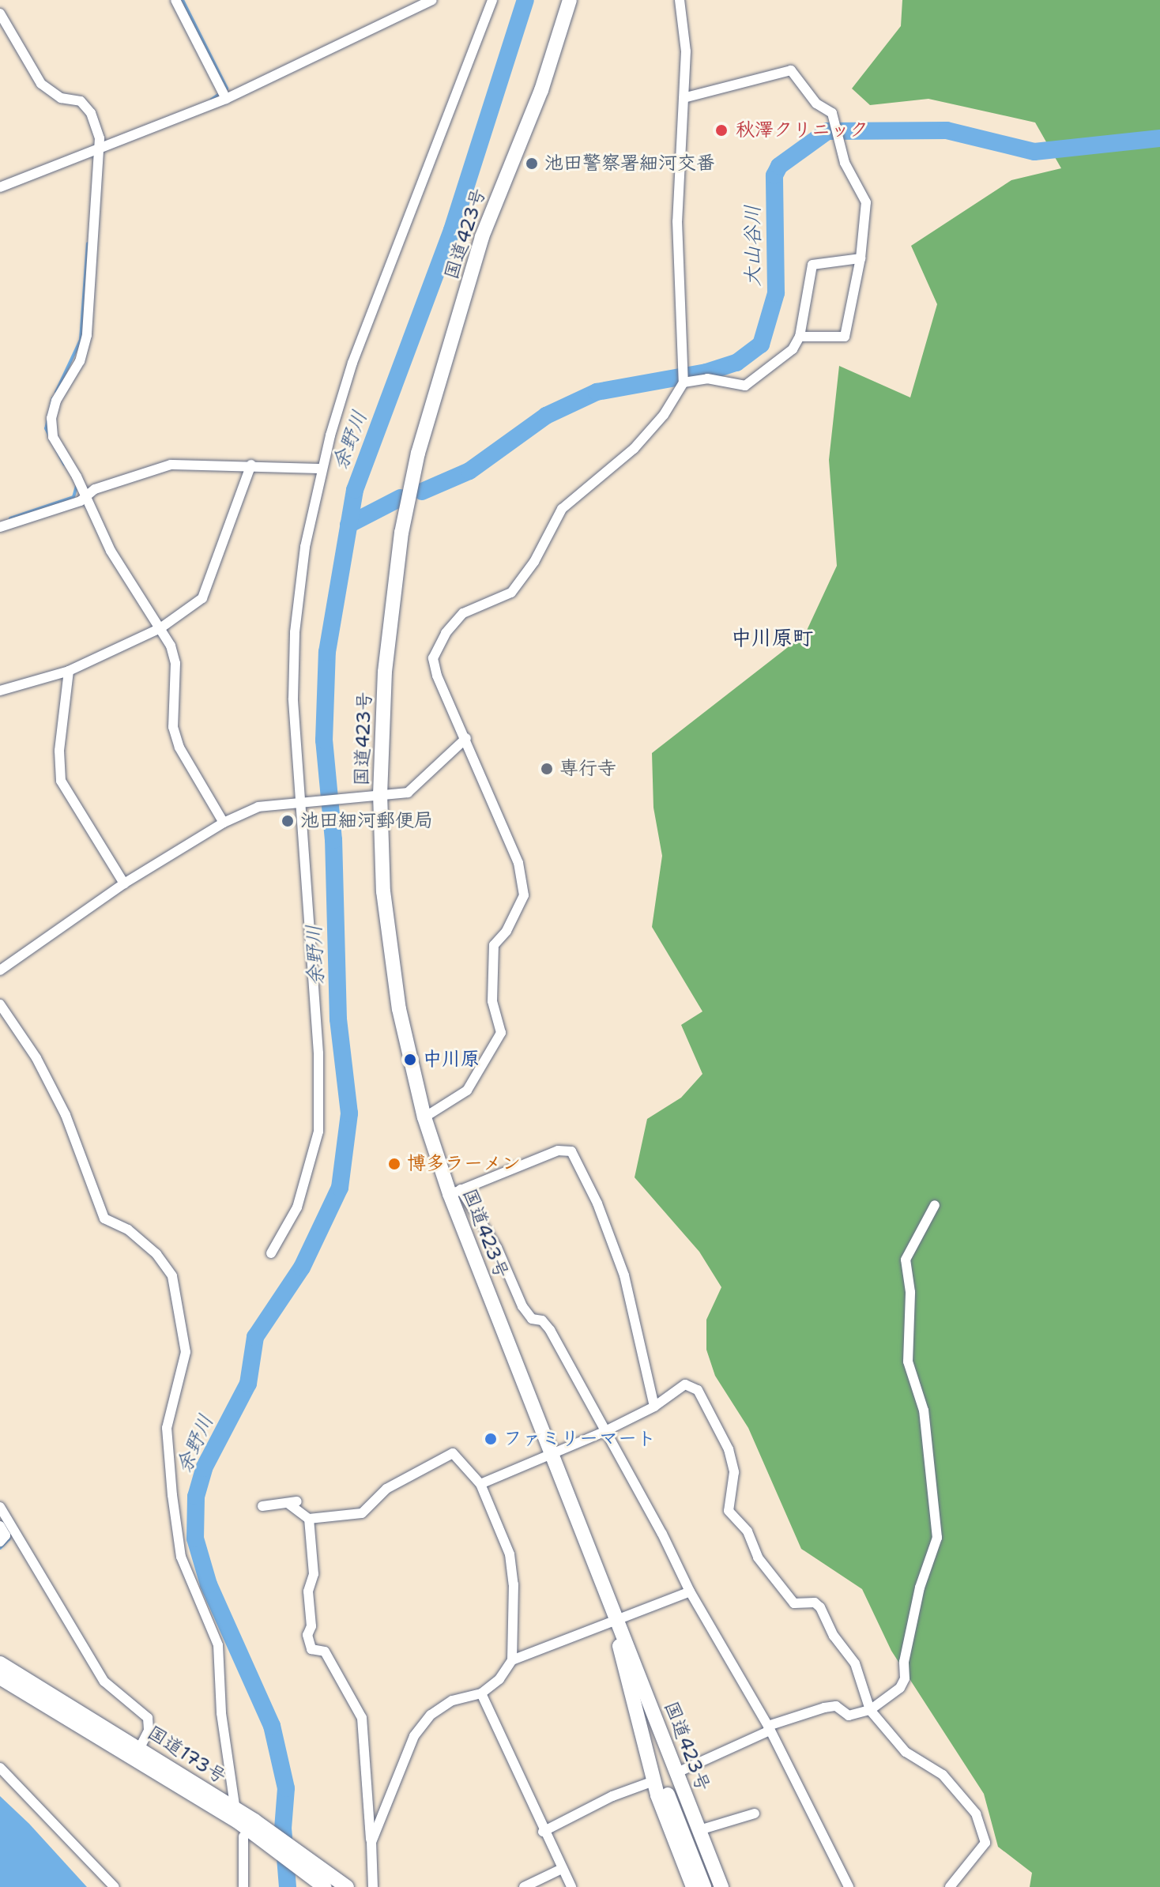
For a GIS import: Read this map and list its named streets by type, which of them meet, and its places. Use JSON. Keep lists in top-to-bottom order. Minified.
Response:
{"streets":{"highway":["国道423号","国道173号"]},"districts":["中川原町"],"water":["大山谷川","余野川"],"places":["秋澤クリニック","池田警察署細河交番","専行寺","池田細河郵便局","中川原","博多ラーメン","ファミリーマート"]}
